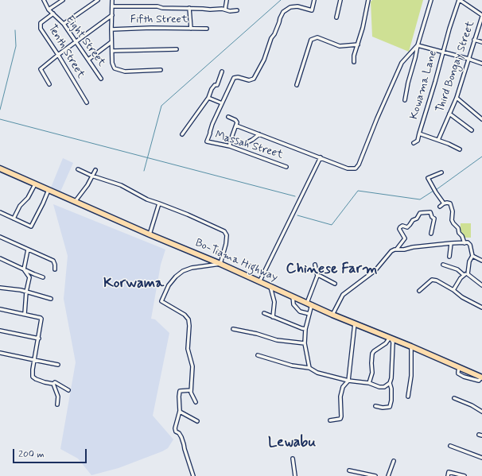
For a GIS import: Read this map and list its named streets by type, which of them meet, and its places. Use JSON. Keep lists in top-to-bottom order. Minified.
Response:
{"streets":{"highway":["Bo-Tiama Highway"],"street":["Fifth Street","Eight Street","Tenth Street","Third Bongay Street","Kowama Lane","Massah Street"]},"crossings":[["Eight Street","Tenth Street"],["Third Bongay Street","Kowama Lane"]],"districts":["Chinese Farm","Korwama","Lewabu"],"scale_bar":"200 m"}
